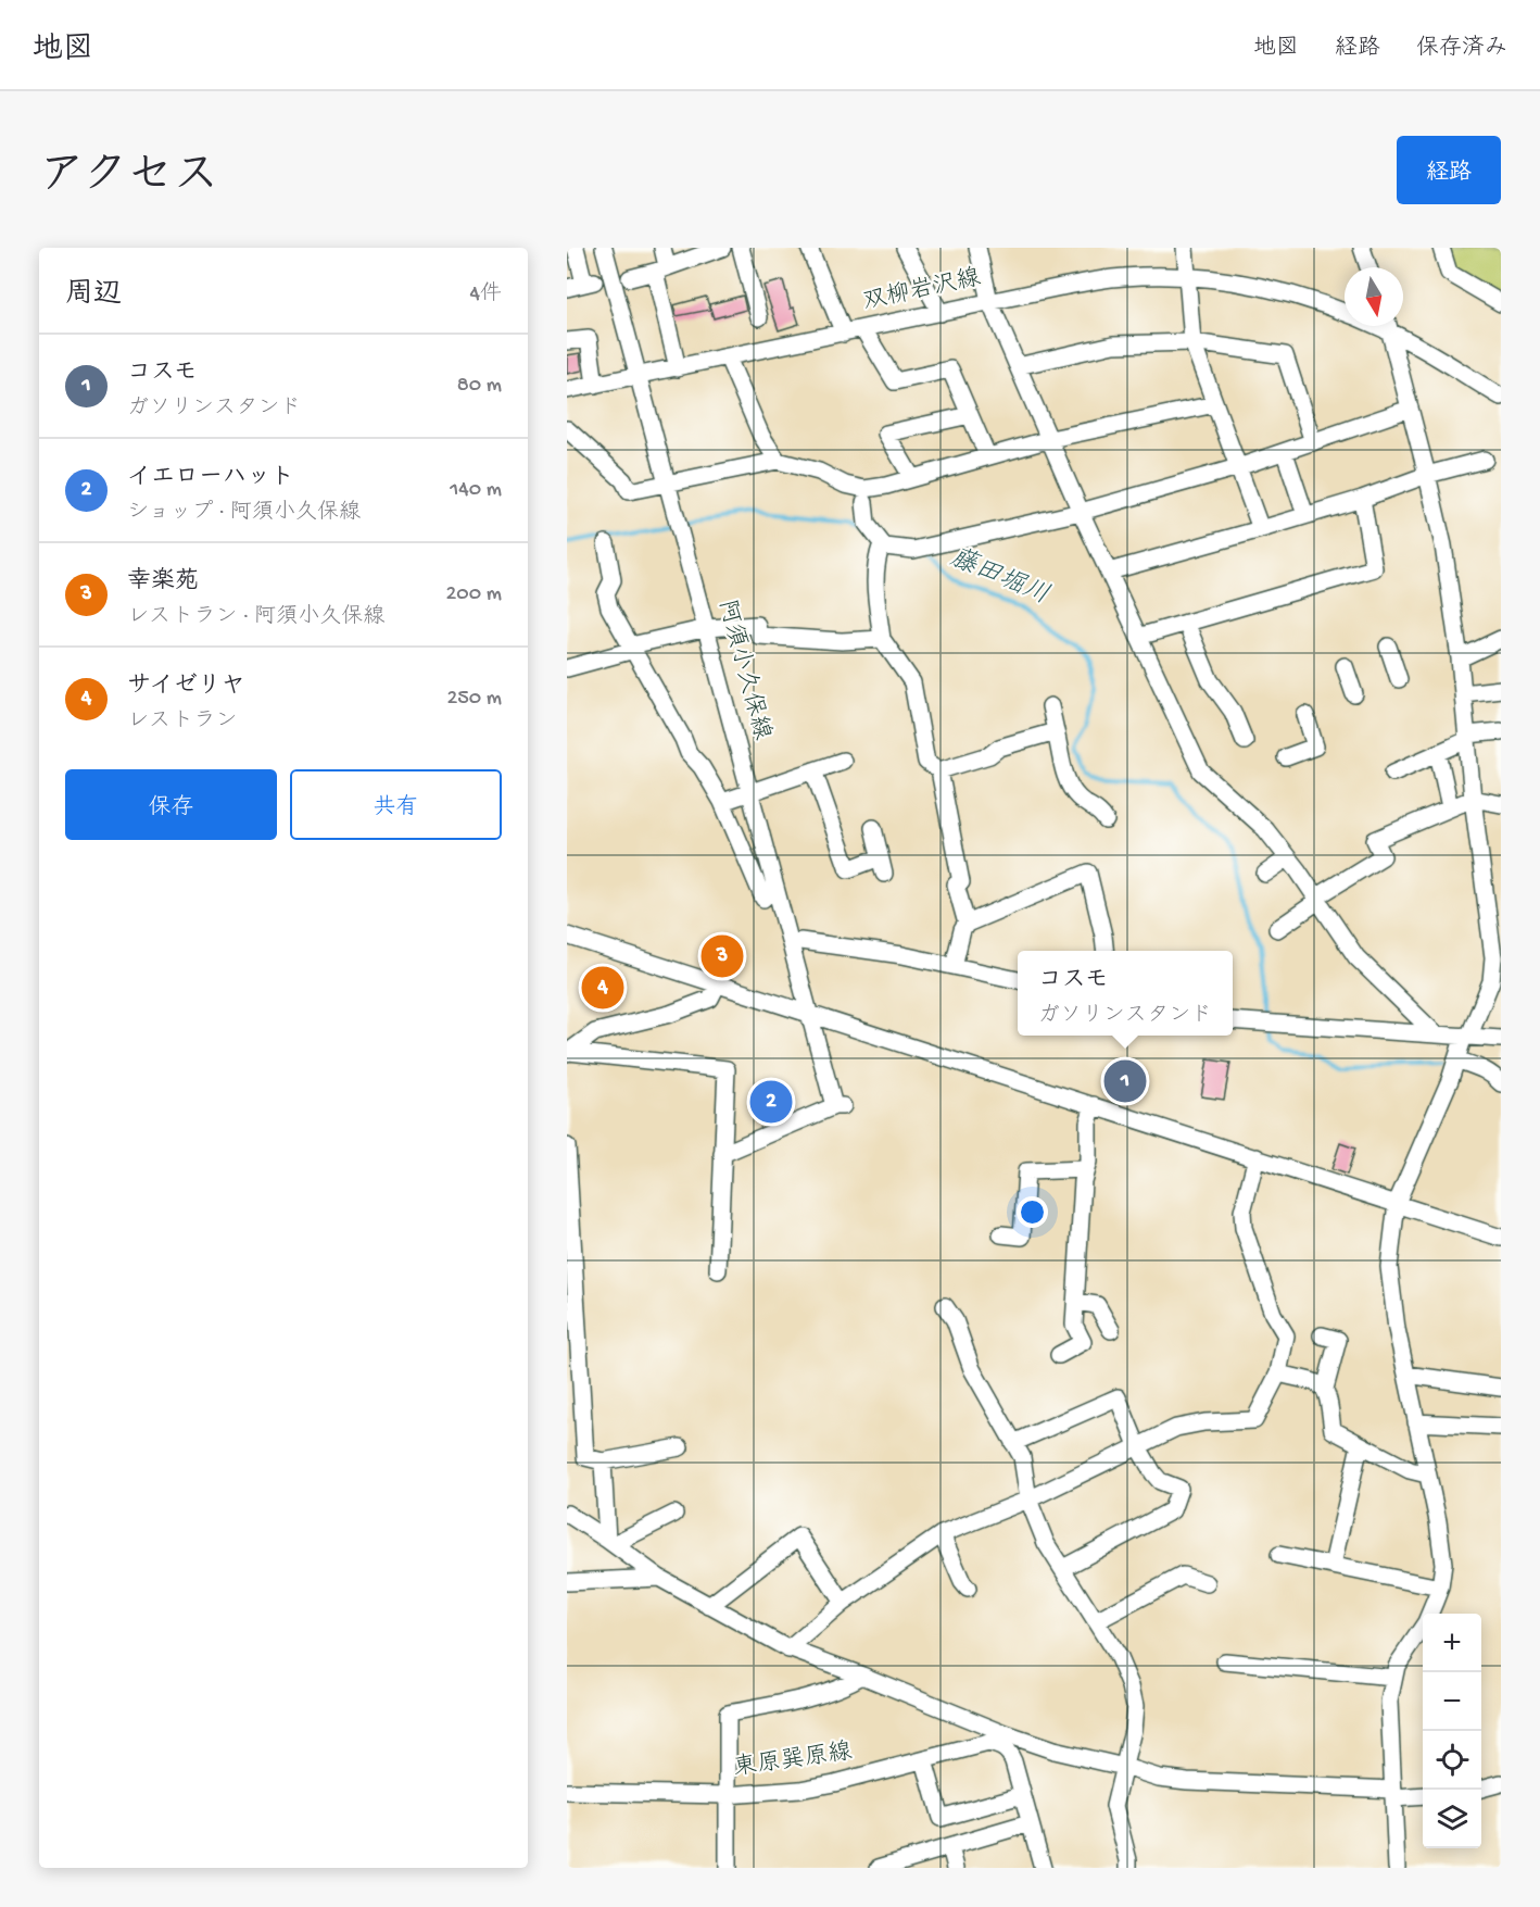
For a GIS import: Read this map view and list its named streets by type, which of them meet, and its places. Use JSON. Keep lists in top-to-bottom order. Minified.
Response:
{"streets":{"street":["双柳岩沢線","阿須小久保線","東原巽原線"]},"crossings":[["双柳岩沢線","阿須小久保線"]],"water":["藤田堀川"],"north":"bottom","page":{"header":"地図","nav":["地図","経路","保存済み"],"title":"アクセス","buttons":["経路",["保存","共有"]],"heading":["周辺","4件"],"list":[{"mark":"1","name":"コスモ","note":"ガソリンスタンド","value":"80 m"},{"mark":"2","name":"イエローハット","note":"ショップ · 阿須小久保線","value":"140 m"},{"mark":"3","name":"幸楽苑","note":"レストラン · 阿須小久保線","value":"200 m"},{"mark":"4","name":"サイゼリヤ","note":"レストラン","value":"250 m"}],"pins":["3","4","1","2"],"popup":["コスモ","ガソリンスタンド"],"map_buttons":["+","−"]}}
